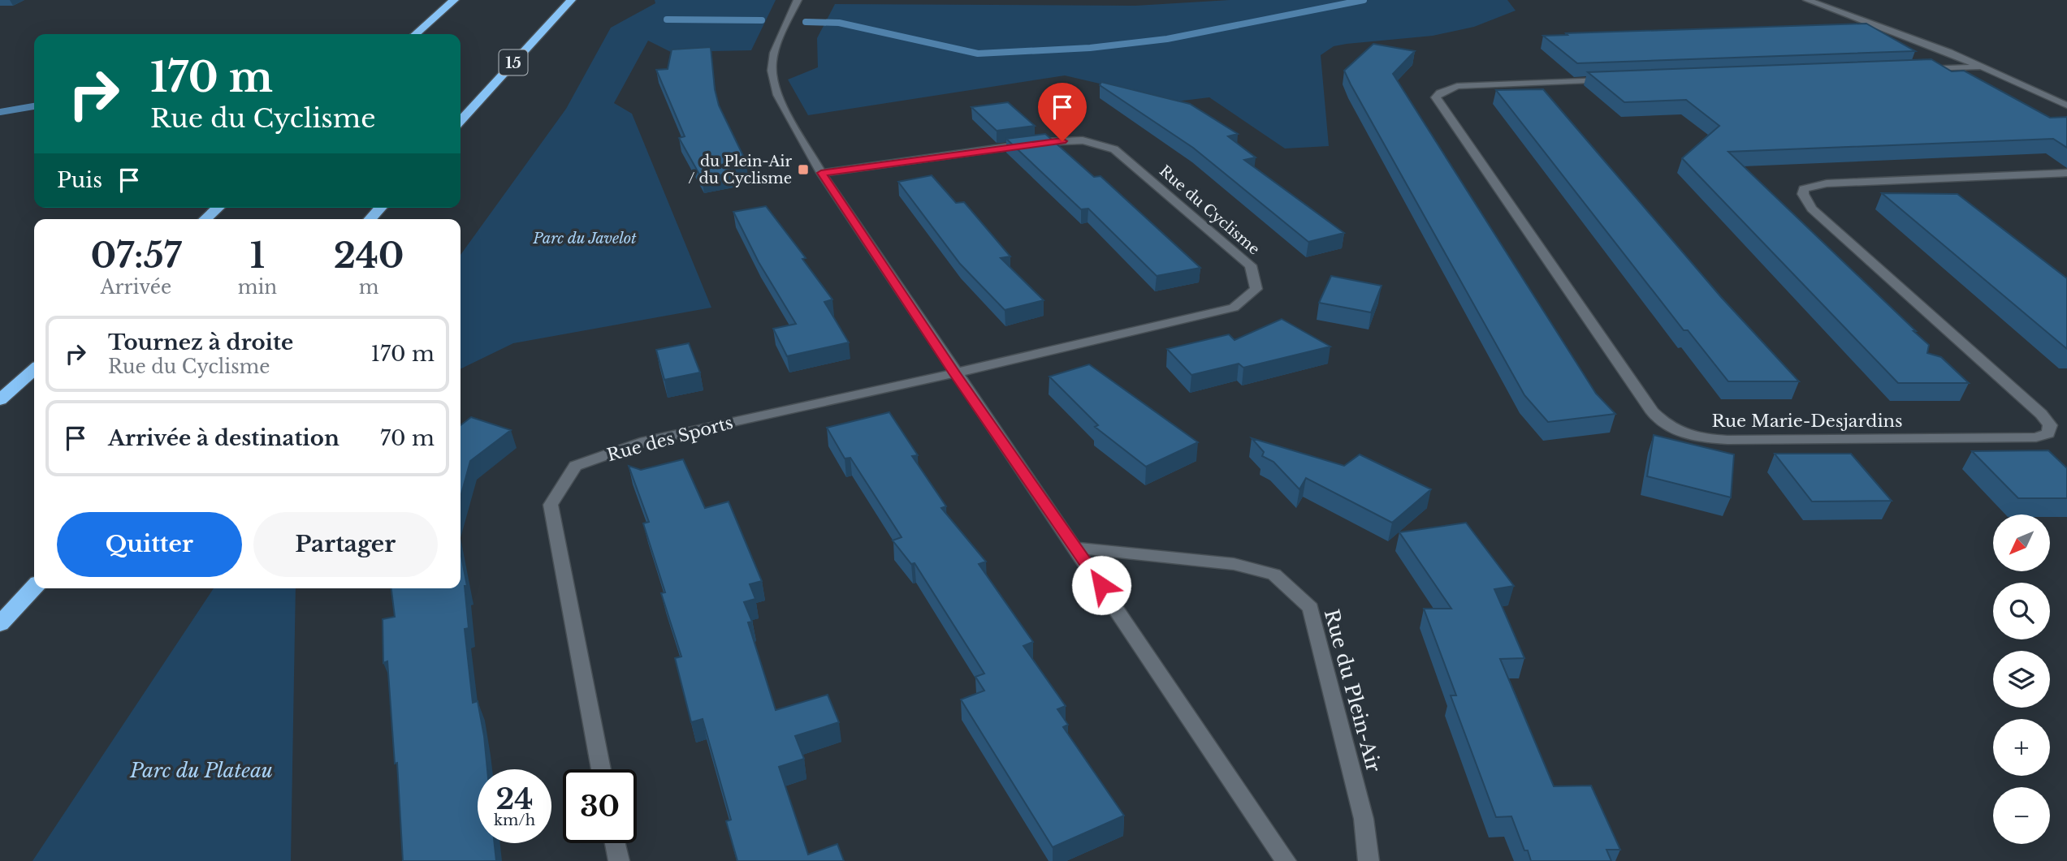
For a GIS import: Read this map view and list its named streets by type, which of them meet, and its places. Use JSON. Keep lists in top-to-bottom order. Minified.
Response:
{"streets":{"highway":["15"],"street":["Rue du Cyclisme","Rue Marie-Desjardins","Rue des Sports","Rue du Plein-Air"]},"crossings":[["Rue du Cyclisme","Rue des Sports"]],"parks":["Parc du Javelot","Parc du Plateau"],"places":{"transit":["du Plein-Air / du Cyclisme"]},"north":"bottom left","page":{"turn":["170 m","Rue du Cyclisme"],"then":"Puis","eta":["07:57","Arrivée","1","min","240","m"],"list":[{"name":"Tournez à droite","note":"Rue du Cyclisme","value":"170 m"},{"name":"Arrivée à destination","value":"70 m"}],"buttons":["Quitter","Partager"],"map_buttons":["+","−"],"speed":"24 km/h","limit":"30"}}
